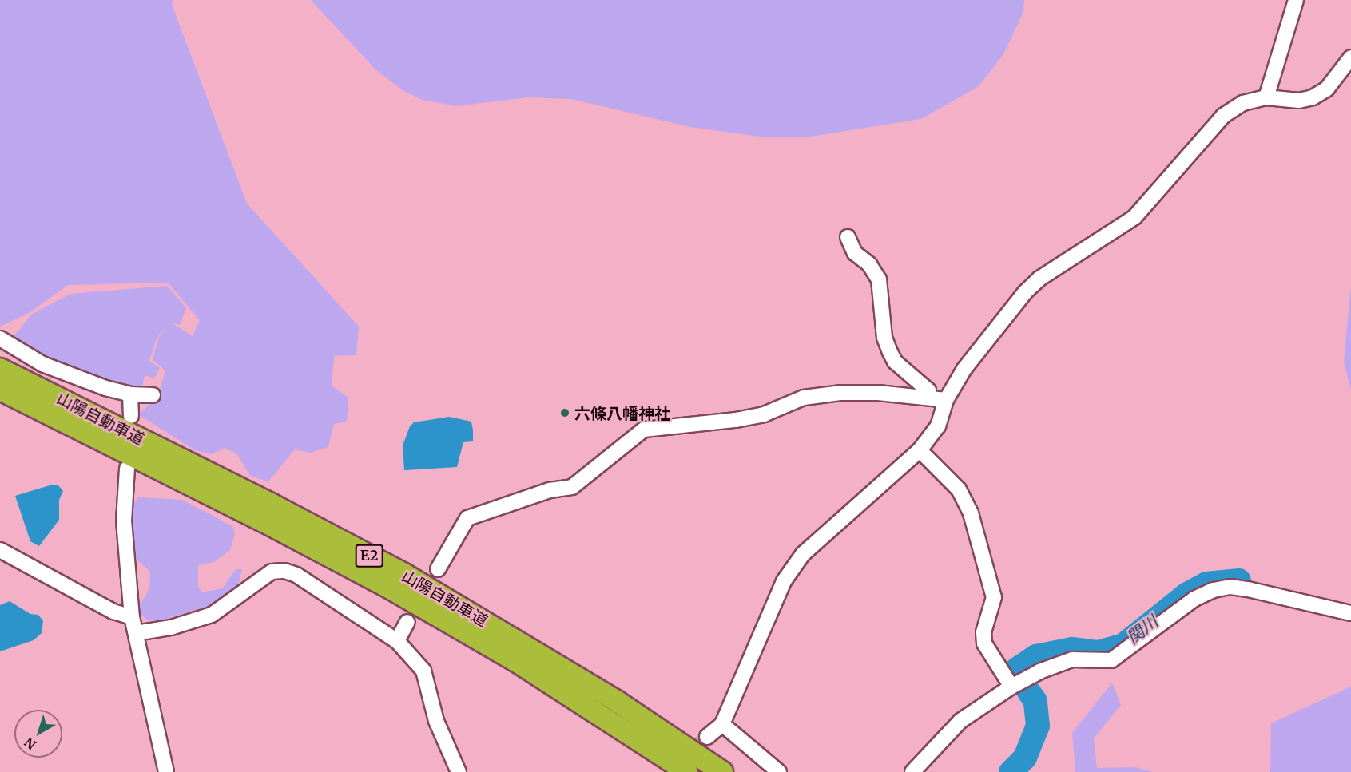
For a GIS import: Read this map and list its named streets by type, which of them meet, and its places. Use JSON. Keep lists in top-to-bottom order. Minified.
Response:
{"streets":{"highway":["山陽自動車道","E2"]},"water":["関川"],"places":["六條八幡神社"],"north":"bottom left"}
